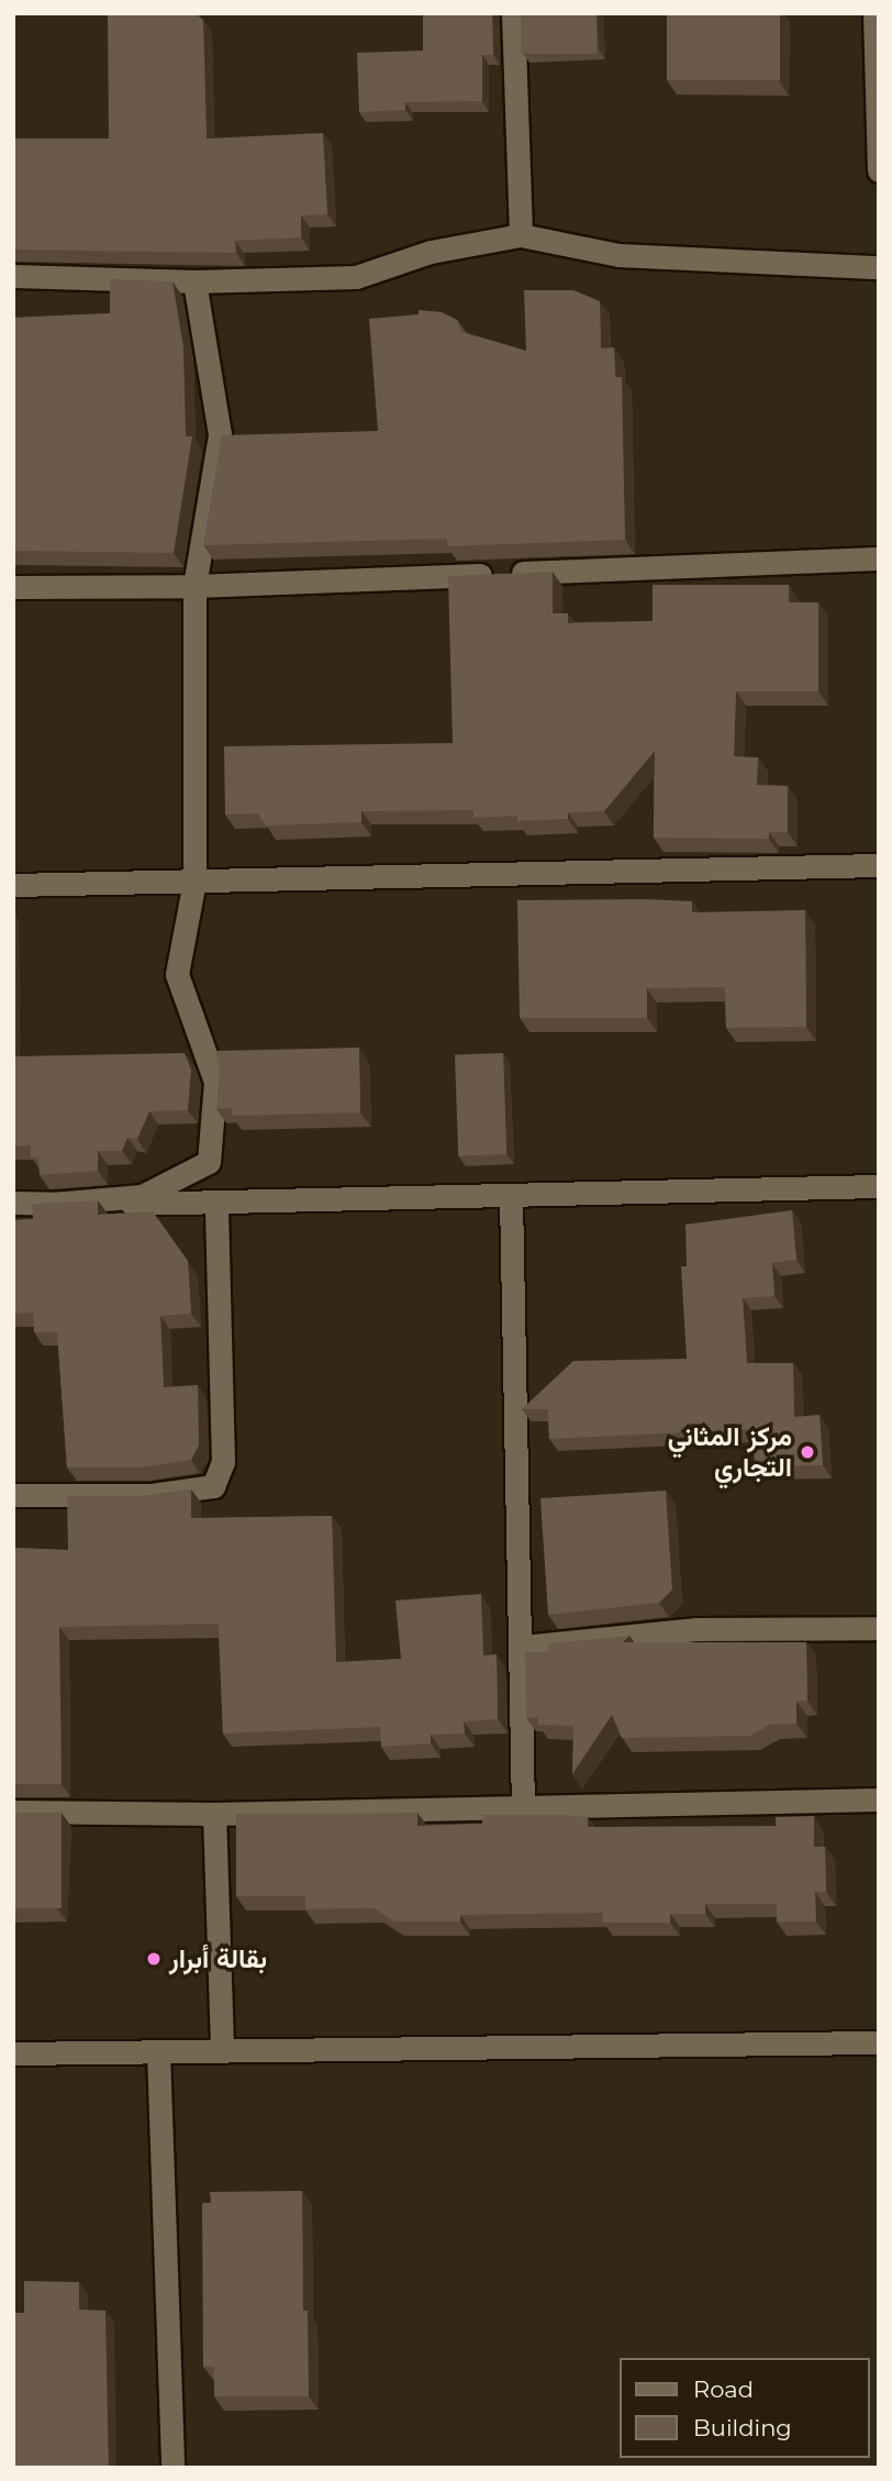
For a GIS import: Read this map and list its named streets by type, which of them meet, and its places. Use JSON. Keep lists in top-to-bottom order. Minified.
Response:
{"places":["مركز المثاني التجاري","بقالة أبرار"],"legend":["Road","Building"]}
